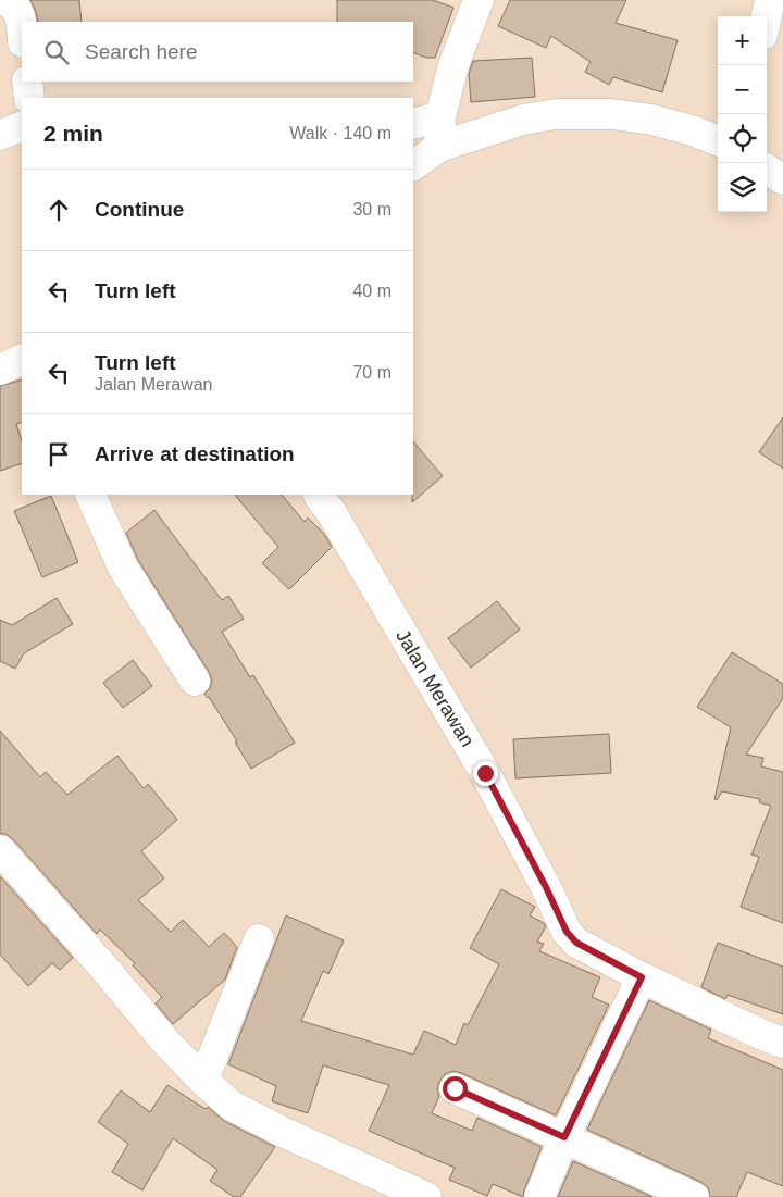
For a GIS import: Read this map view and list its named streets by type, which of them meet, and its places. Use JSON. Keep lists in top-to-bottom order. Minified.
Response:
{"streets":{"street":["Jalan Merawan"]},"page":{"map_buttons":["+","−"],"search":"Search here","heading":["2 min","Walk · 140 m"],"list":[["Continue","30 m"],["Turn left","40 m"],["Turn left","Jalan Merawan","70 m"],"Arrive at destination"]}}
